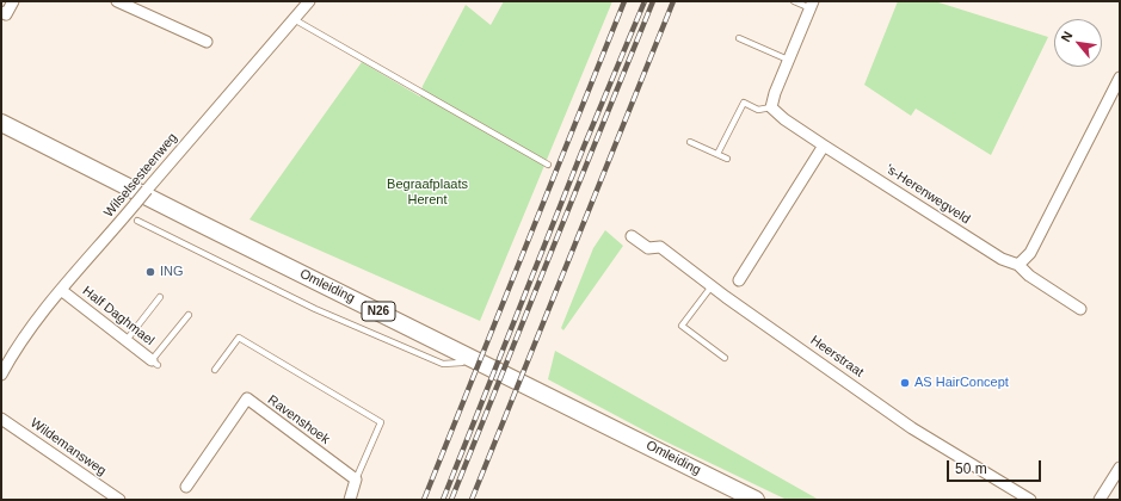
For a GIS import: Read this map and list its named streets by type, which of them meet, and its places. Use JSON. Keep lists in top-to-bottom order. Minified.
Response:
{"streets":{"main road":["Omleiding","N26"],"street":["Wilselsesteenweg","'s-Herenwegveld","Half Daghmael","Heerstraat","Ravenshoek","Wildemansweg"]},"crossings":[["Wilselsesteenweg","Half Daghmael"]],"parks":["Begraafplaats Herent"],"places":["ING","AS HairConcept"],"scale_bar":"50 m","north":"top left"}
